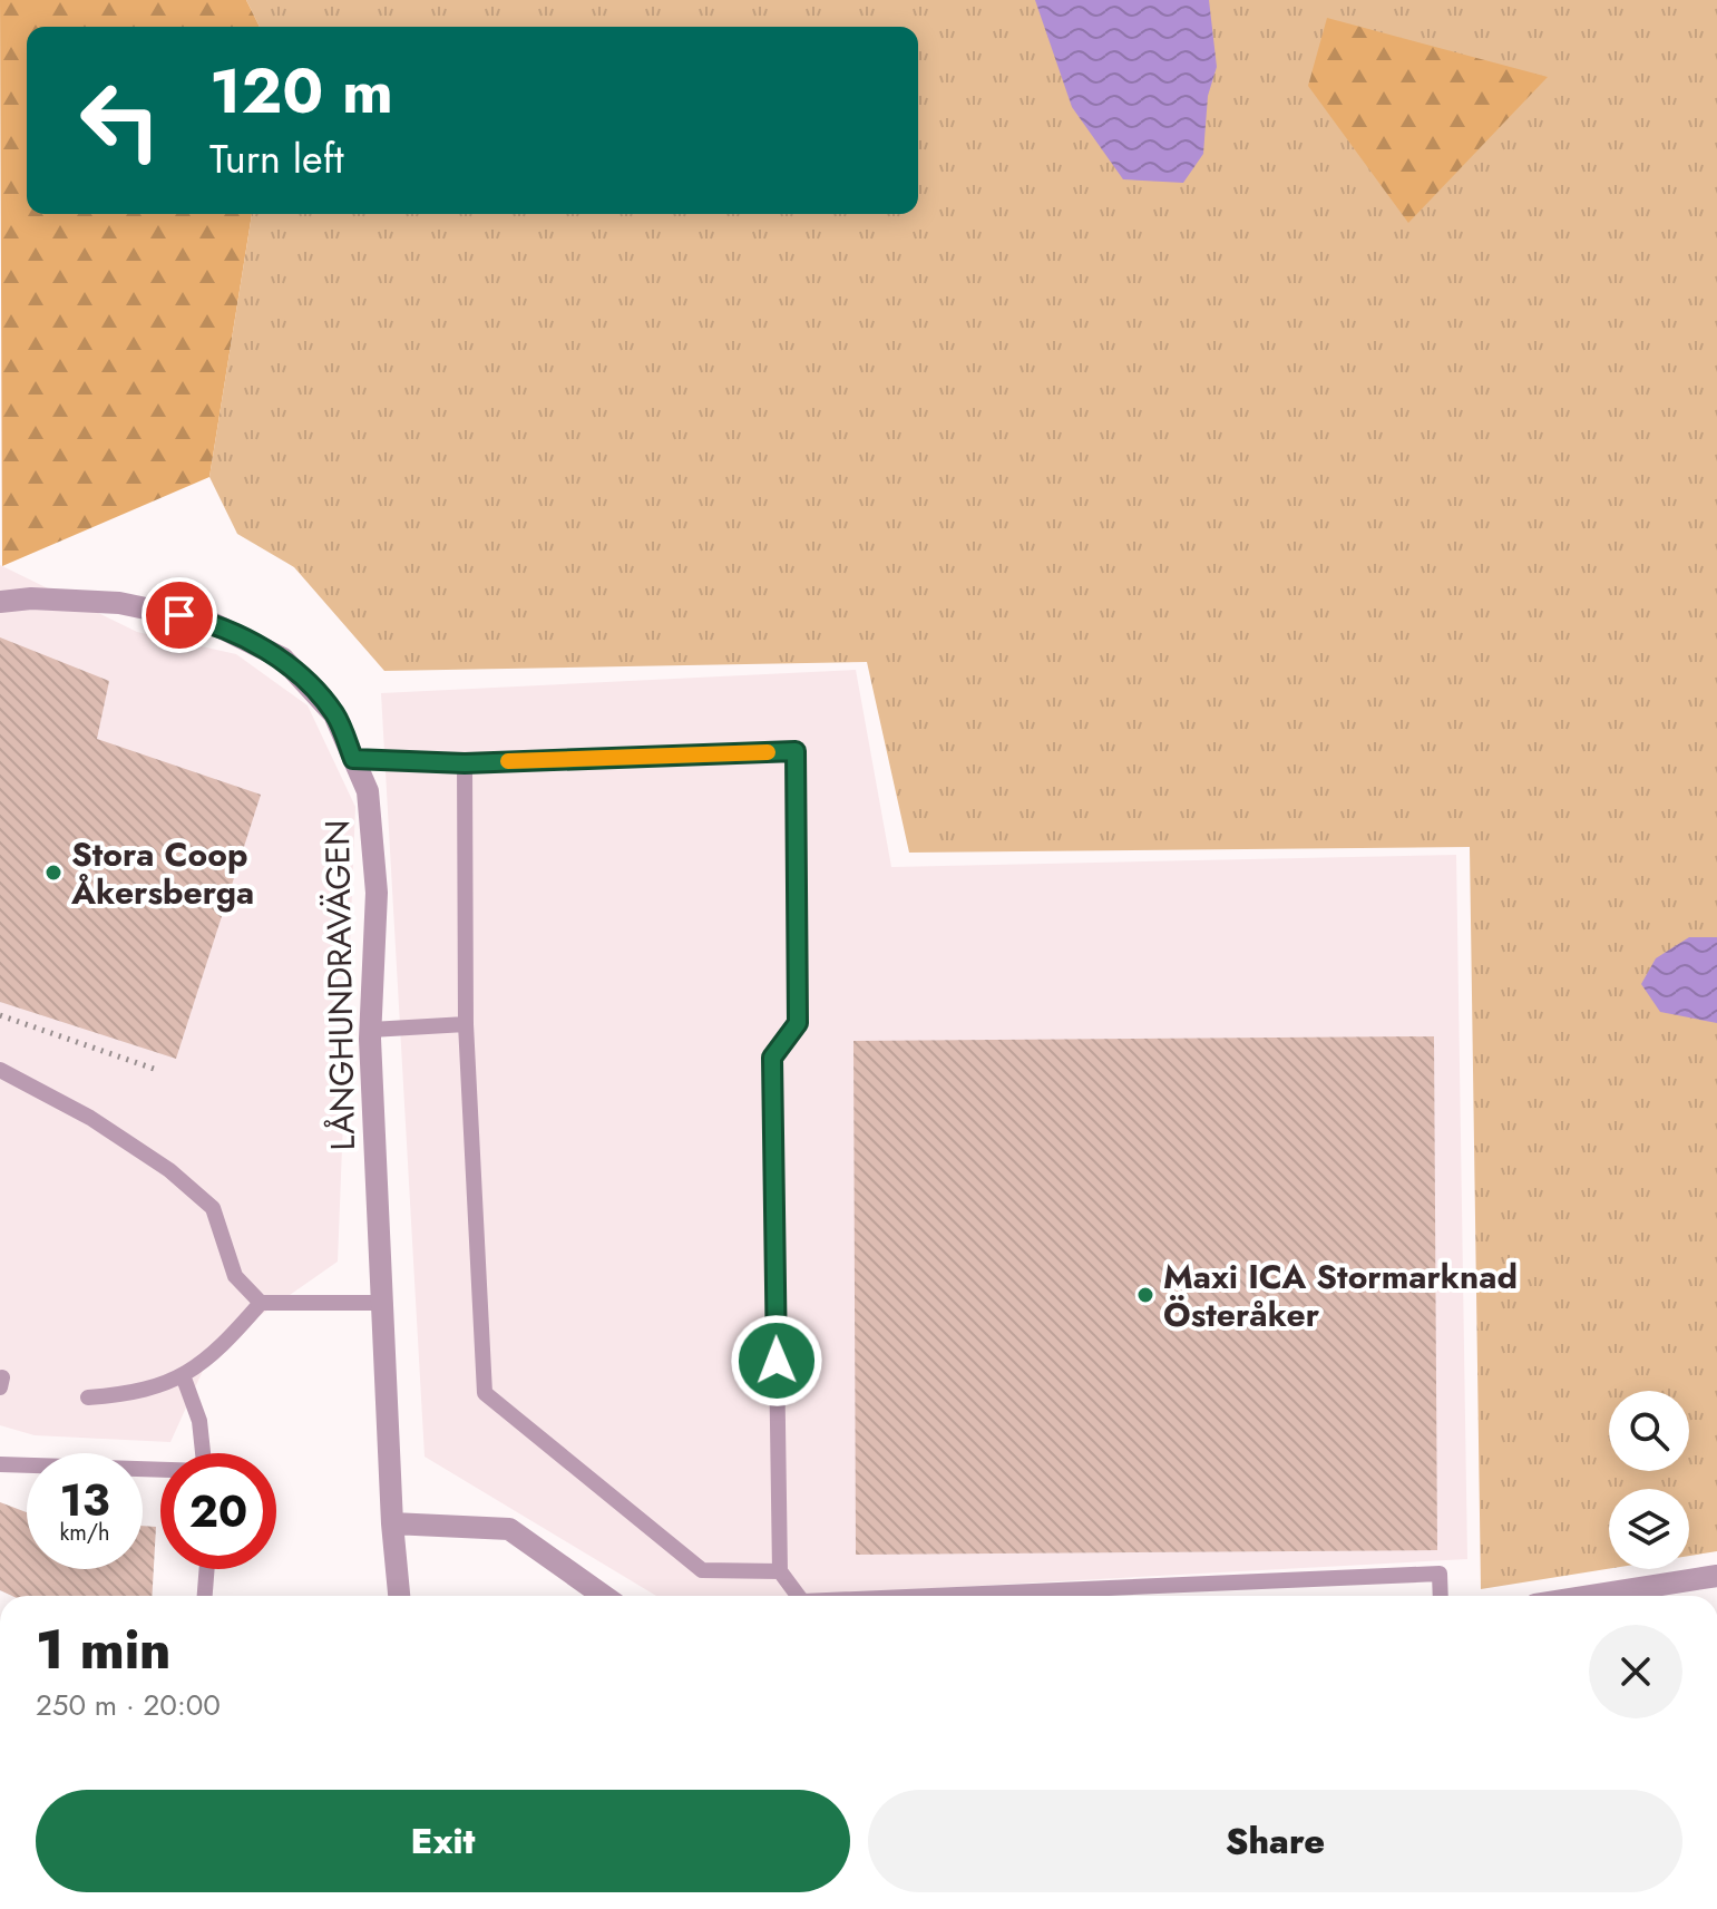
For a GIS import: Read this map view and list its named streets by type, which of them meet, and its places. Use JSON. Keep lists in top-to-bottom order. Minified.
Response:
{"streets":{"street":["LÅNGHUNDRAVÄGEN"]},"places":["Stora Coop Åkersberga","Maxi ICA Stormarknad Österåker"],"page":{"turn":["120 m","Turn left"],"speed":"13 km/h","limit":"20","heading":["1 min","250 m · 20:00"],"buttons":["Exit","Share"]}}
